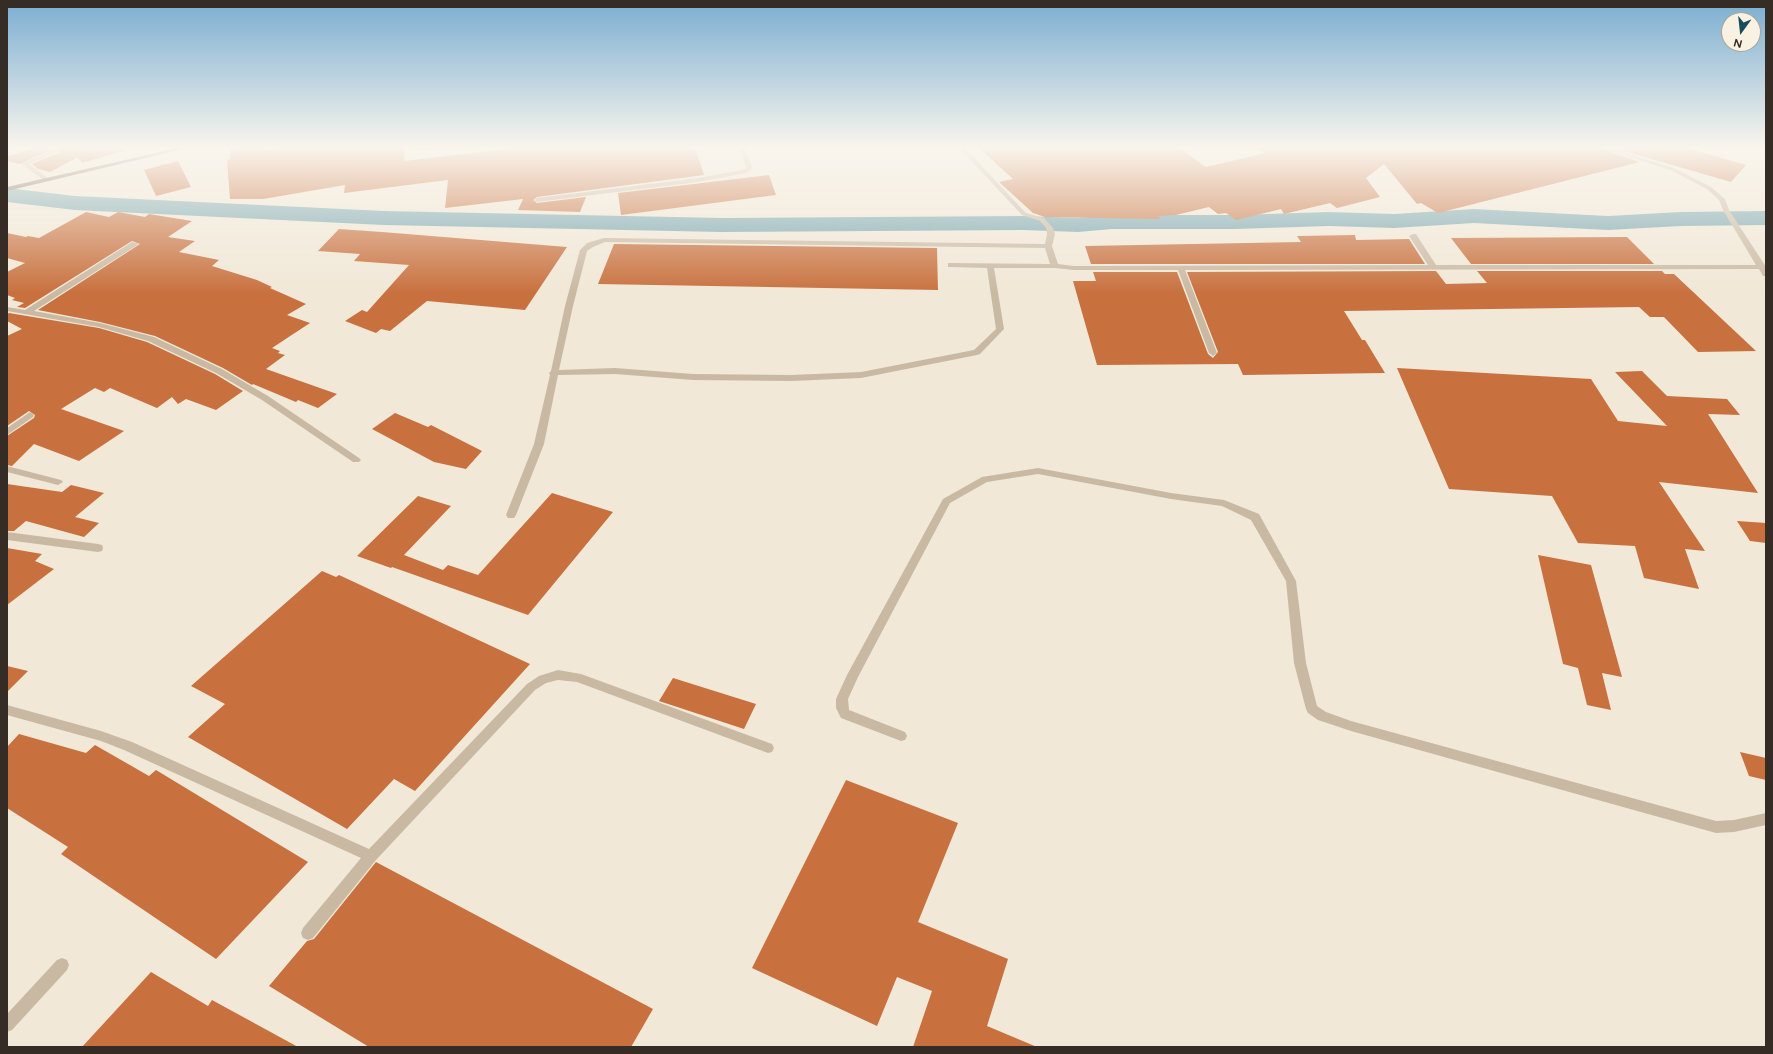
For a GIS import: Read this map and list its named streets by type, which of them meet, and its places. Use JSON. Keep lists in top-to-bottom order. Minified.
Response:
{"north":"bottom"}
